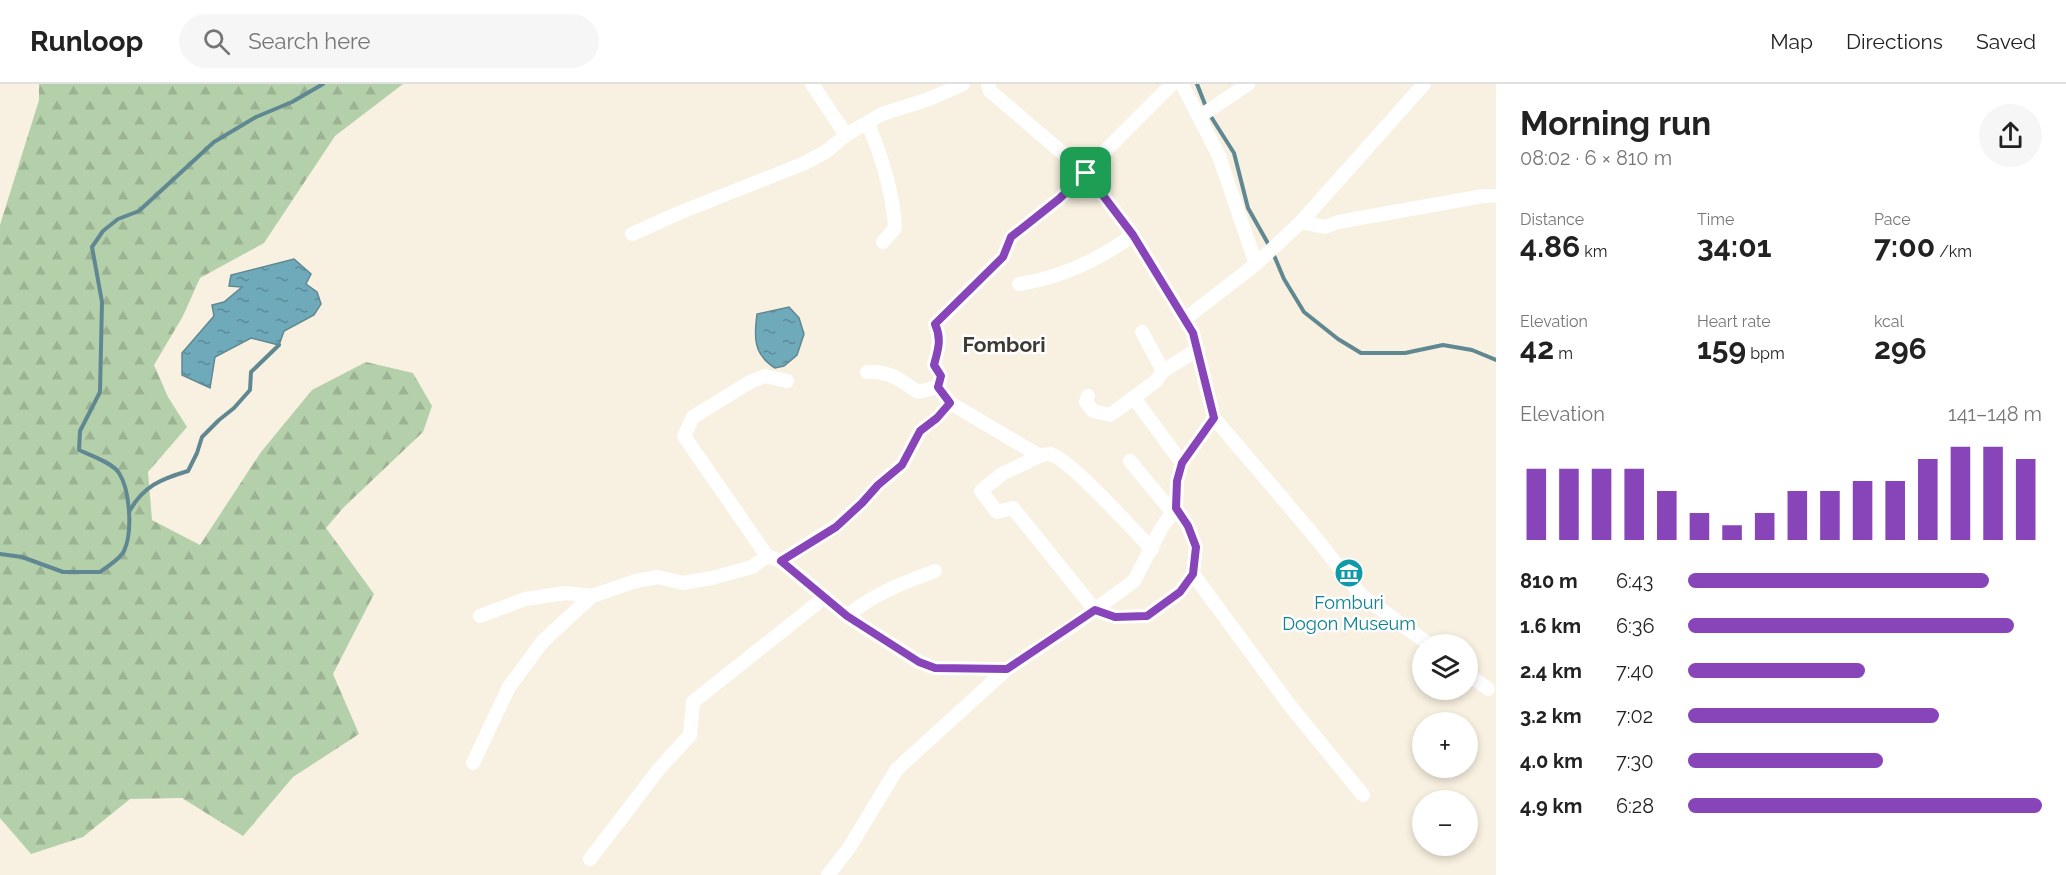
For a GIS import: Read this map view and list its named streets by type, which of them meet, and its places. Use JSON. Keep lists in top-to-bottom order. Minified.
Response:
{"districts":["Fombori"],"places":{"museum":["Fomburi Dogon Museum"]},"page":{"header":"Runloop","search":"Search here","nav":["Map","Directions","Saved"],"heading":["Morning run","08:02 · 6 × 810 m"],"stats":[["Distance","4.86 km"],["Time","34:01"],["Pace","7:00 /km"],["Elevation","42 m"],["Heart rate","159 bpm"],["kcal","296"]],"chart":["Elevation","141–148 m"],"list":[{"name":"810 m","note":"6:43"},{"name":"1.6 km","note":"6:36"},{"name":"2.4 km","note":"7:40"},{"name":"3.2 km","note":"7:02"},{"name":"4.0 km","note":"7:30"},{"name":"4.9 km","note":"6:28"}],"map_buttons":["+","−"]}}
